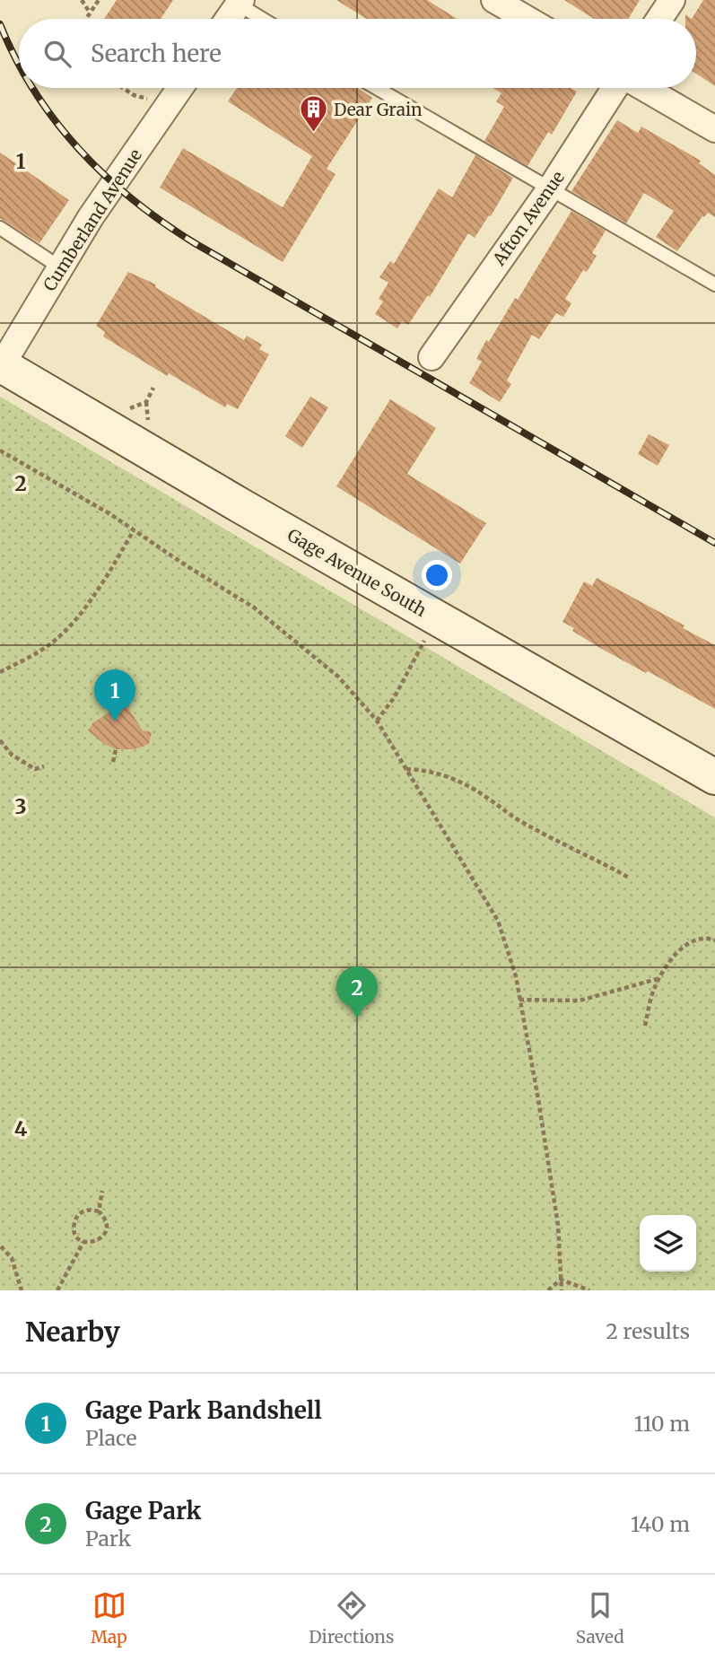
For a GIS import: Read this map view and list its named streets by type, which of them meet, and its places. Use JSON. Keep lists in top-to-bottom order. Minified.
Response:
{"streets":{"street":["Afton Avenue","Cumberland Avenue","Gage Avenue South"]},"crossings":[["Cumberland Avenue","Gage Avenue South"]],"places":{"building":["Dear Grain"]},"page":{"search":"Search here","pins":["1","2"],"heading":["Nearby","2 results"],"list":[{"mark":"1","name":"Gage Park Bandshell","note":"Place","value":"110 m"},{"mark":"2","name":"Gage Park","note":"Park","value":"140 m"}],"nav":["Map","Directions","Saved"]},"grid":{"rows":["1","2","3","4"]}}
